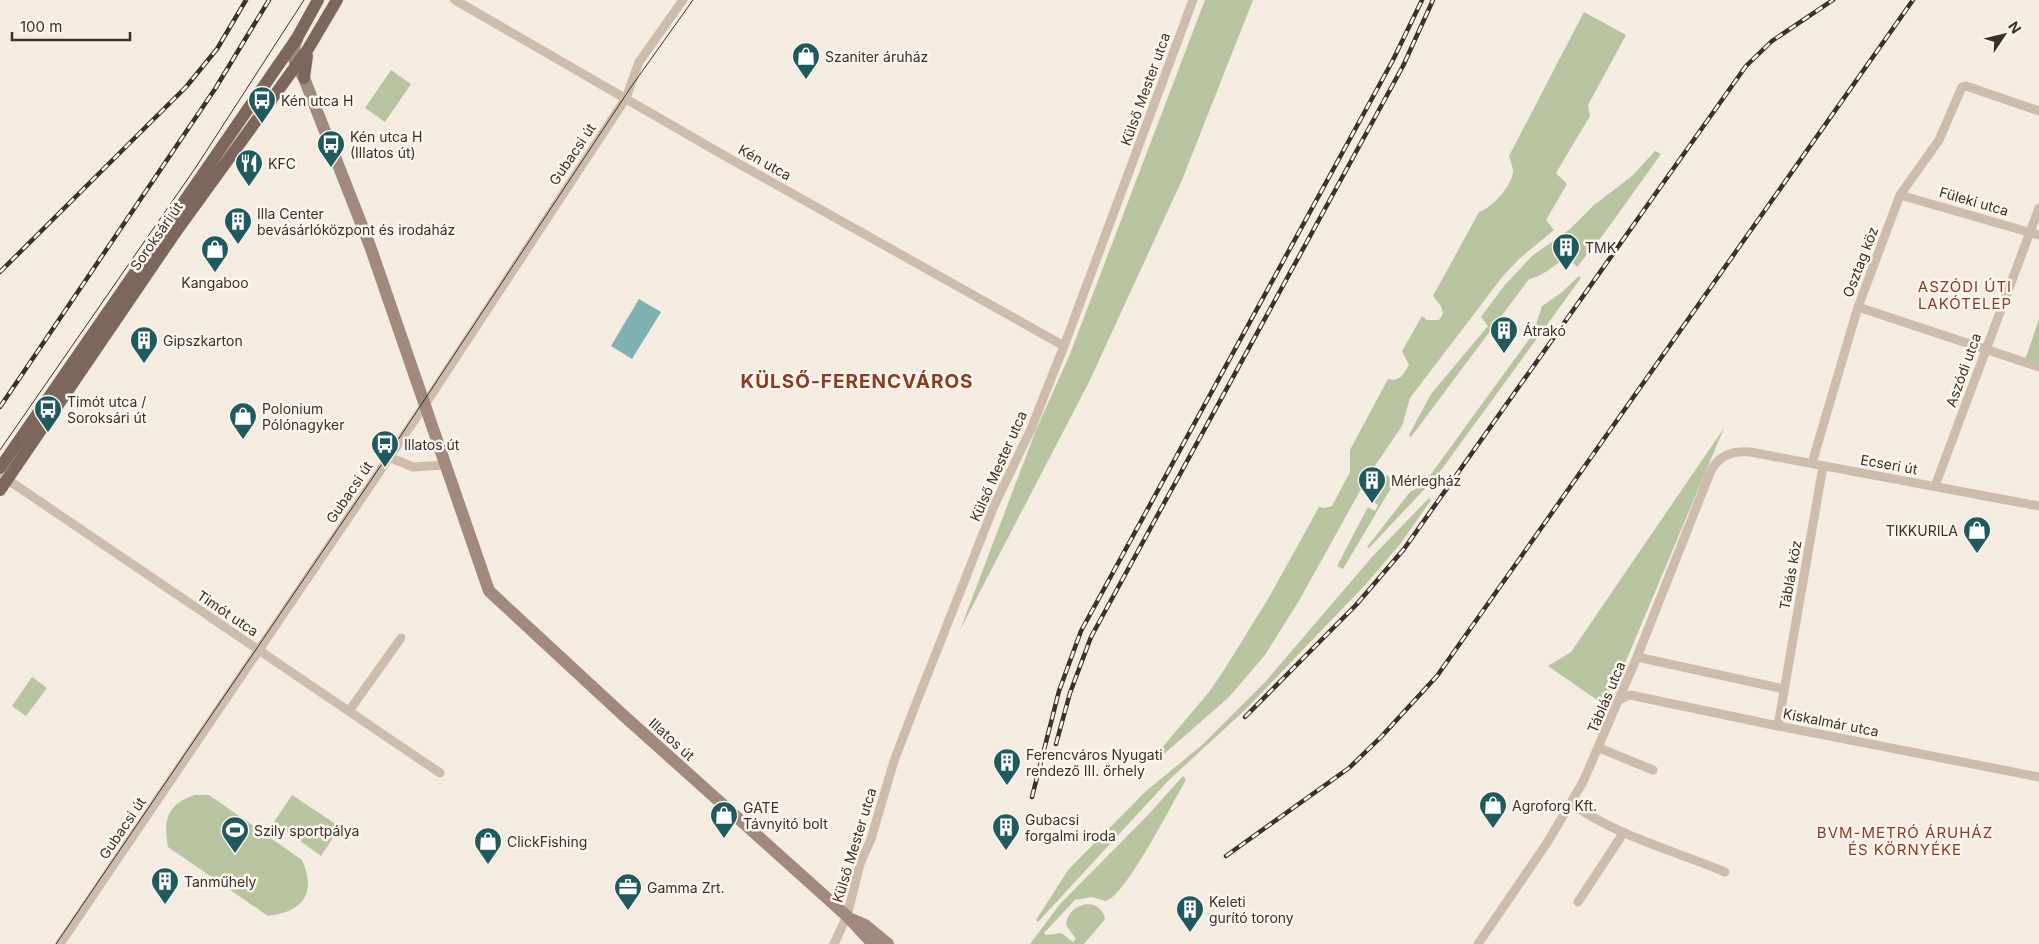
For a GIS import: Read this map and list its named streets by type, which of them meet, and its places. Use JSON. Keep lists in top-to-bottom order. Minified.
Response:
{"streets":{"main road":["Soroksári út"],"street":["Külső Mester utca","Gubacsi út","Kén utca","Füleki utca","Osztag köz","Aszódi utca","Ecseri út","Táblás köz","Timót utca","Táblás utca","Kiskalmár utca","Illatos út"]},"crossings":[["Külső Mester utca","Kén utca"],["Külső Mester utca","Illatos út"],["Gubacsi út","Kén utca"],["Gubacsi út","Timót utca"],["Gubacsi út","Illatos út"],["Füleki utca","Osztag köz"],["Füleki utca","Aszódi utca"],["Soroksári út","Timót utca"],["Soroksári út","Illatos út"],["Osztag köz","Ecseri út"],["Aszódi utca","Ecseri út"],["Ecseri út","Táblás köz"],["Ecseri út","Táblás utca"],["Táblás köz","Kiskalmár utca"],["Táblás utca","Kiskalmár utca"]],"districts":["ASZÓDI ÚTI LAKÓTELEP","KÜLSŐ-FERENCVÁROS","BVM-METRÓ ÁRUHÁZ ÉS KÖRNYÉKE"],"places":{"shop":["Szaniter áruház","Kangaboo","Polonium Pólónagyker","TIKKURILA","Agroforg Kft.","GATE Távnyitó bolt","ClickFishing"],"bus stop":["Kén utca H","Kén utca H (Illatos út)","Timót utca / Soroksári út","Illatos út"],"restaurant":["KFC"],"building":["Illa Center bevásárlóközpont és irodaház","TMK","Átrakó","Gipszkarton","Mérlegház","Ferencváros Nyugati rendező III. őrhely","Gubacsi forgalmi iroda","Tanműhely","Keleti gurító torony"],"sports":["Szily sportpálya"],"office":["Gamma Zrt."]},"scale_bar":"100 m","north":"top right"}
